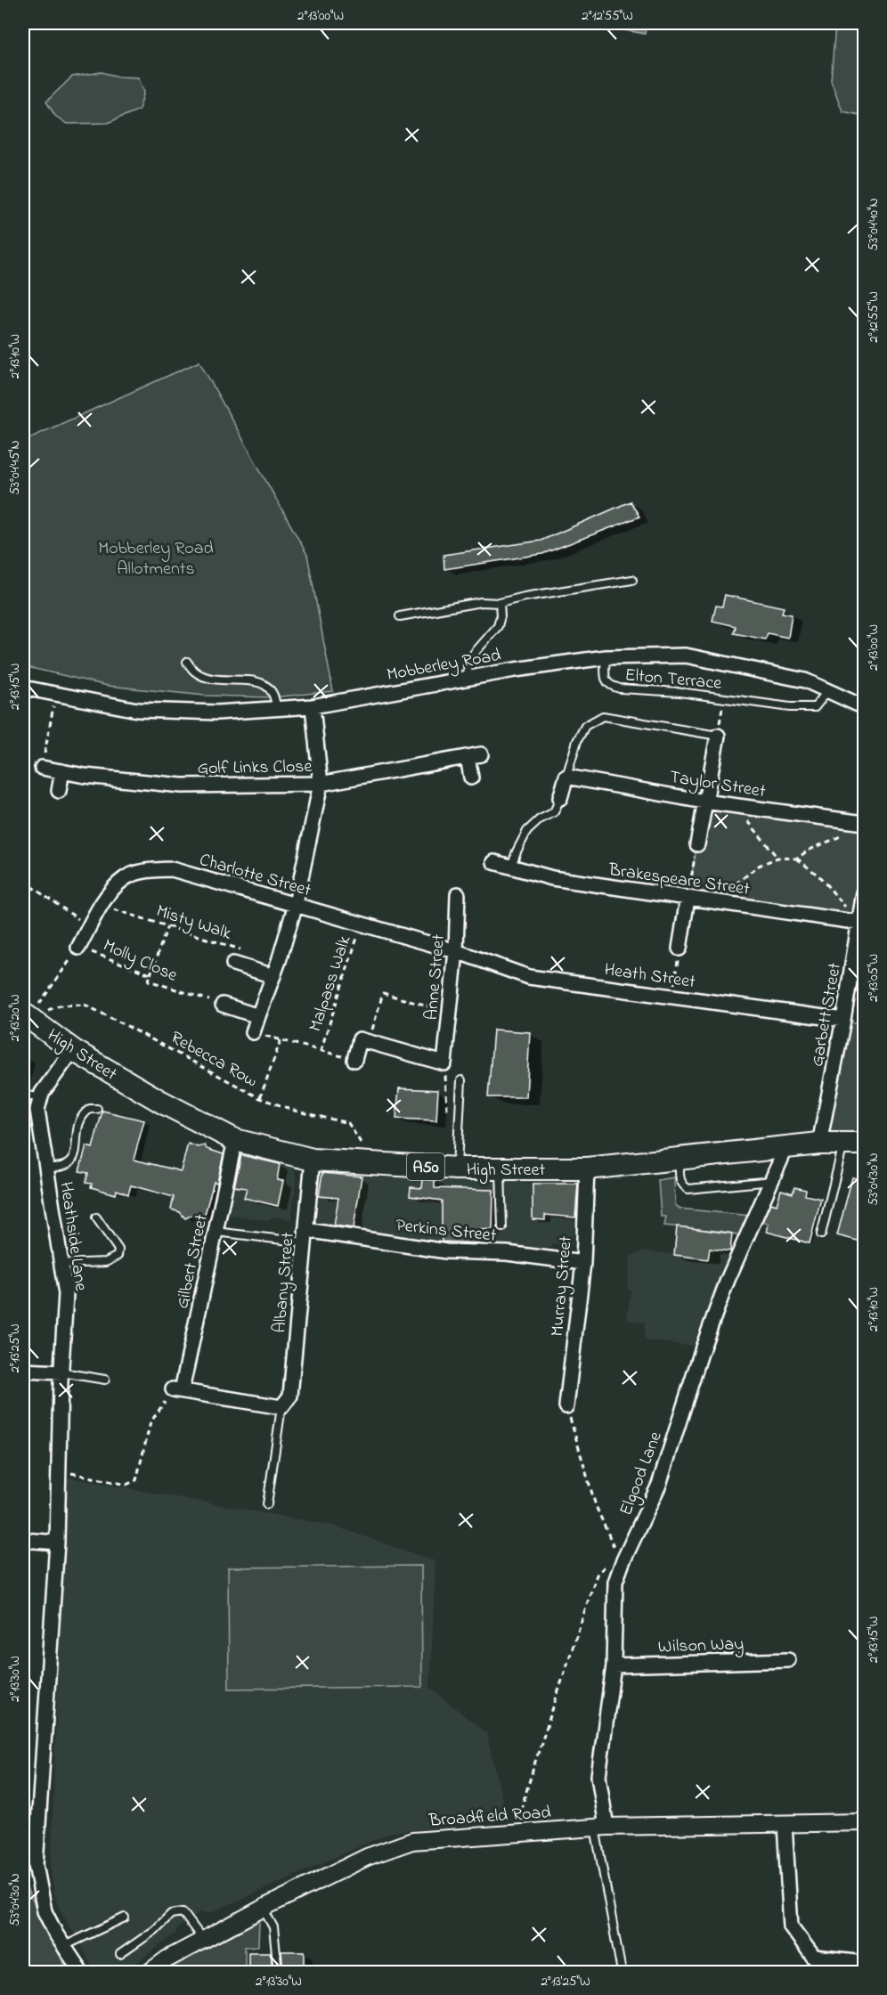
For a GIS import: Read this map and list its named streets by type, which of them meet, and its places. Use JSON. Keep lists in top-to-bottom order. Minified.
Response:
{"streets":{"main road":["High Street","A50"],"street":["Mobberley Road","Golf Links Close","Taylor Street","Charlotte Street","Brakespeare Street","Heath Street","Anne Street","Garbett Street","Perkins Street","Heathside Lane","Gilbert Street","Albany Street","Murray Street","Elgood Lane","Wilson Way","Broadfield Road"],"lane":["Elton Terrace"],"path":["Misty Walk","Molly Close","Malpass Walk","Rebecca Row"]},"crossings":[["Mobberley Road","Elton Terrace"],["Charlotte Street","Misty Walk"],["Charlotte Street","Molly Close"],["Charlotte Street","Heath Street"],["Charlotte Street","Anne Street"],["Charlotte Street","Malpass Walk"],["Brakespeare Street","Garbett Street"],["Heath Street","Anne Street"],["Heath Street","Garbett Street"],["Garbett Street","High Street"],["High Street","Rebecca Row"],["High Street","Heathside Lane"],["High Street","Gilbert Street"],["High Street","Albany Street"],["High Street","Murray Street"],["High Street","Elgood Lane"],["Perkins Street","Albany Street"],["Perkins Street","Murray Street"],["Elgood Lane","Wilson Way"],["Elgood Lane","Broadfield Road"]],"parks":["Mobberley Road Allotments"],"coordinates":["2°13'00\"W","2°12'55\"W","53°04'40\"N","2°13'10\"W","53°04'45\"N","2°13'15\"W","2°13'05\"W","2°13'20\"W","53°04'30\"N","2°13'25\"W","2°13'30\"W"]}
